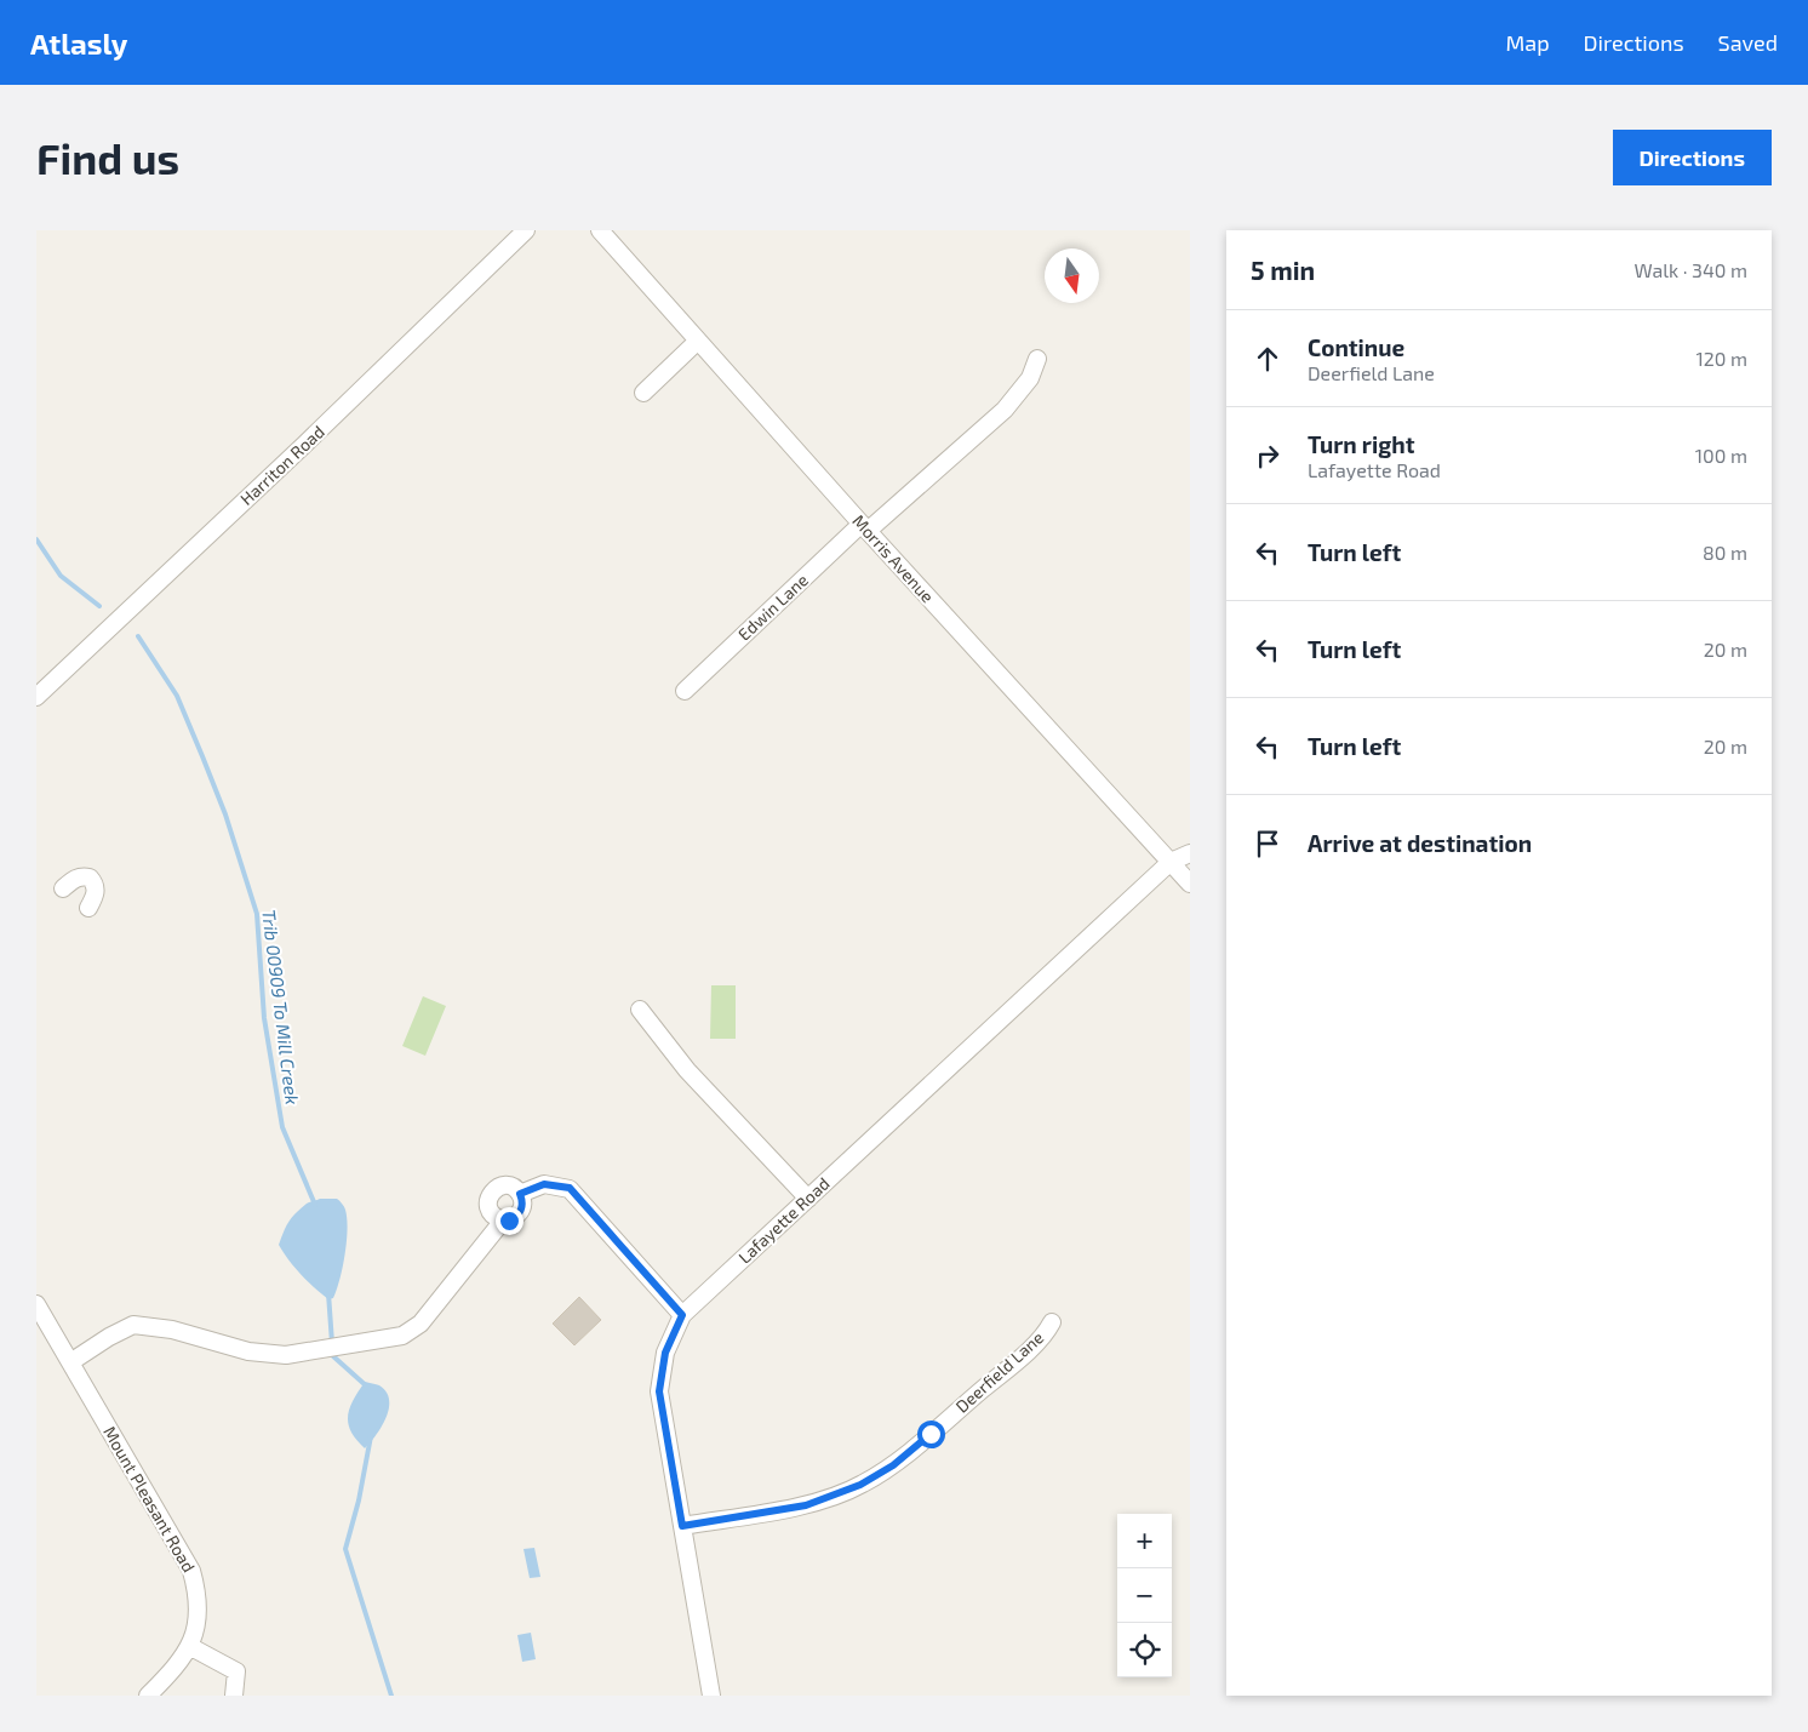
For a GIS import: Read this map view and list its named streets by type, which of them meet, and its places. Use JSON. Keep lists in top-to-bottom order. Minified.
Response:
{"streets":{"street":["Harriton Road","Morris Avenue","Edwin Lane","Lafayette Road","Deerfield Lane","Mount Pleasant Road"]},"crossings":[["Morris Avenue","Edwin Lane"],["Morris Avenue","Lafayette Road"],["Lafayette Road","Deerfield Lane"]],"water":["Trib 00909 To Mill Creek"],"north":"bottom","page":{"header":"Atlasly","nav":["Map","Directions","Saved"],"buttons":"Directions","title":"Find us","heading":["5 min","Walk · 340 m"],"list":[["Continue","Deerfield Lane","120 m"],["Turn right","Lafayette Road","100 m"],["Turn left","80 m"],["Turn left","20 m"],["Turn left","20 m"],"Arrive at destination"],"map_buttons":["+","−"]}}
